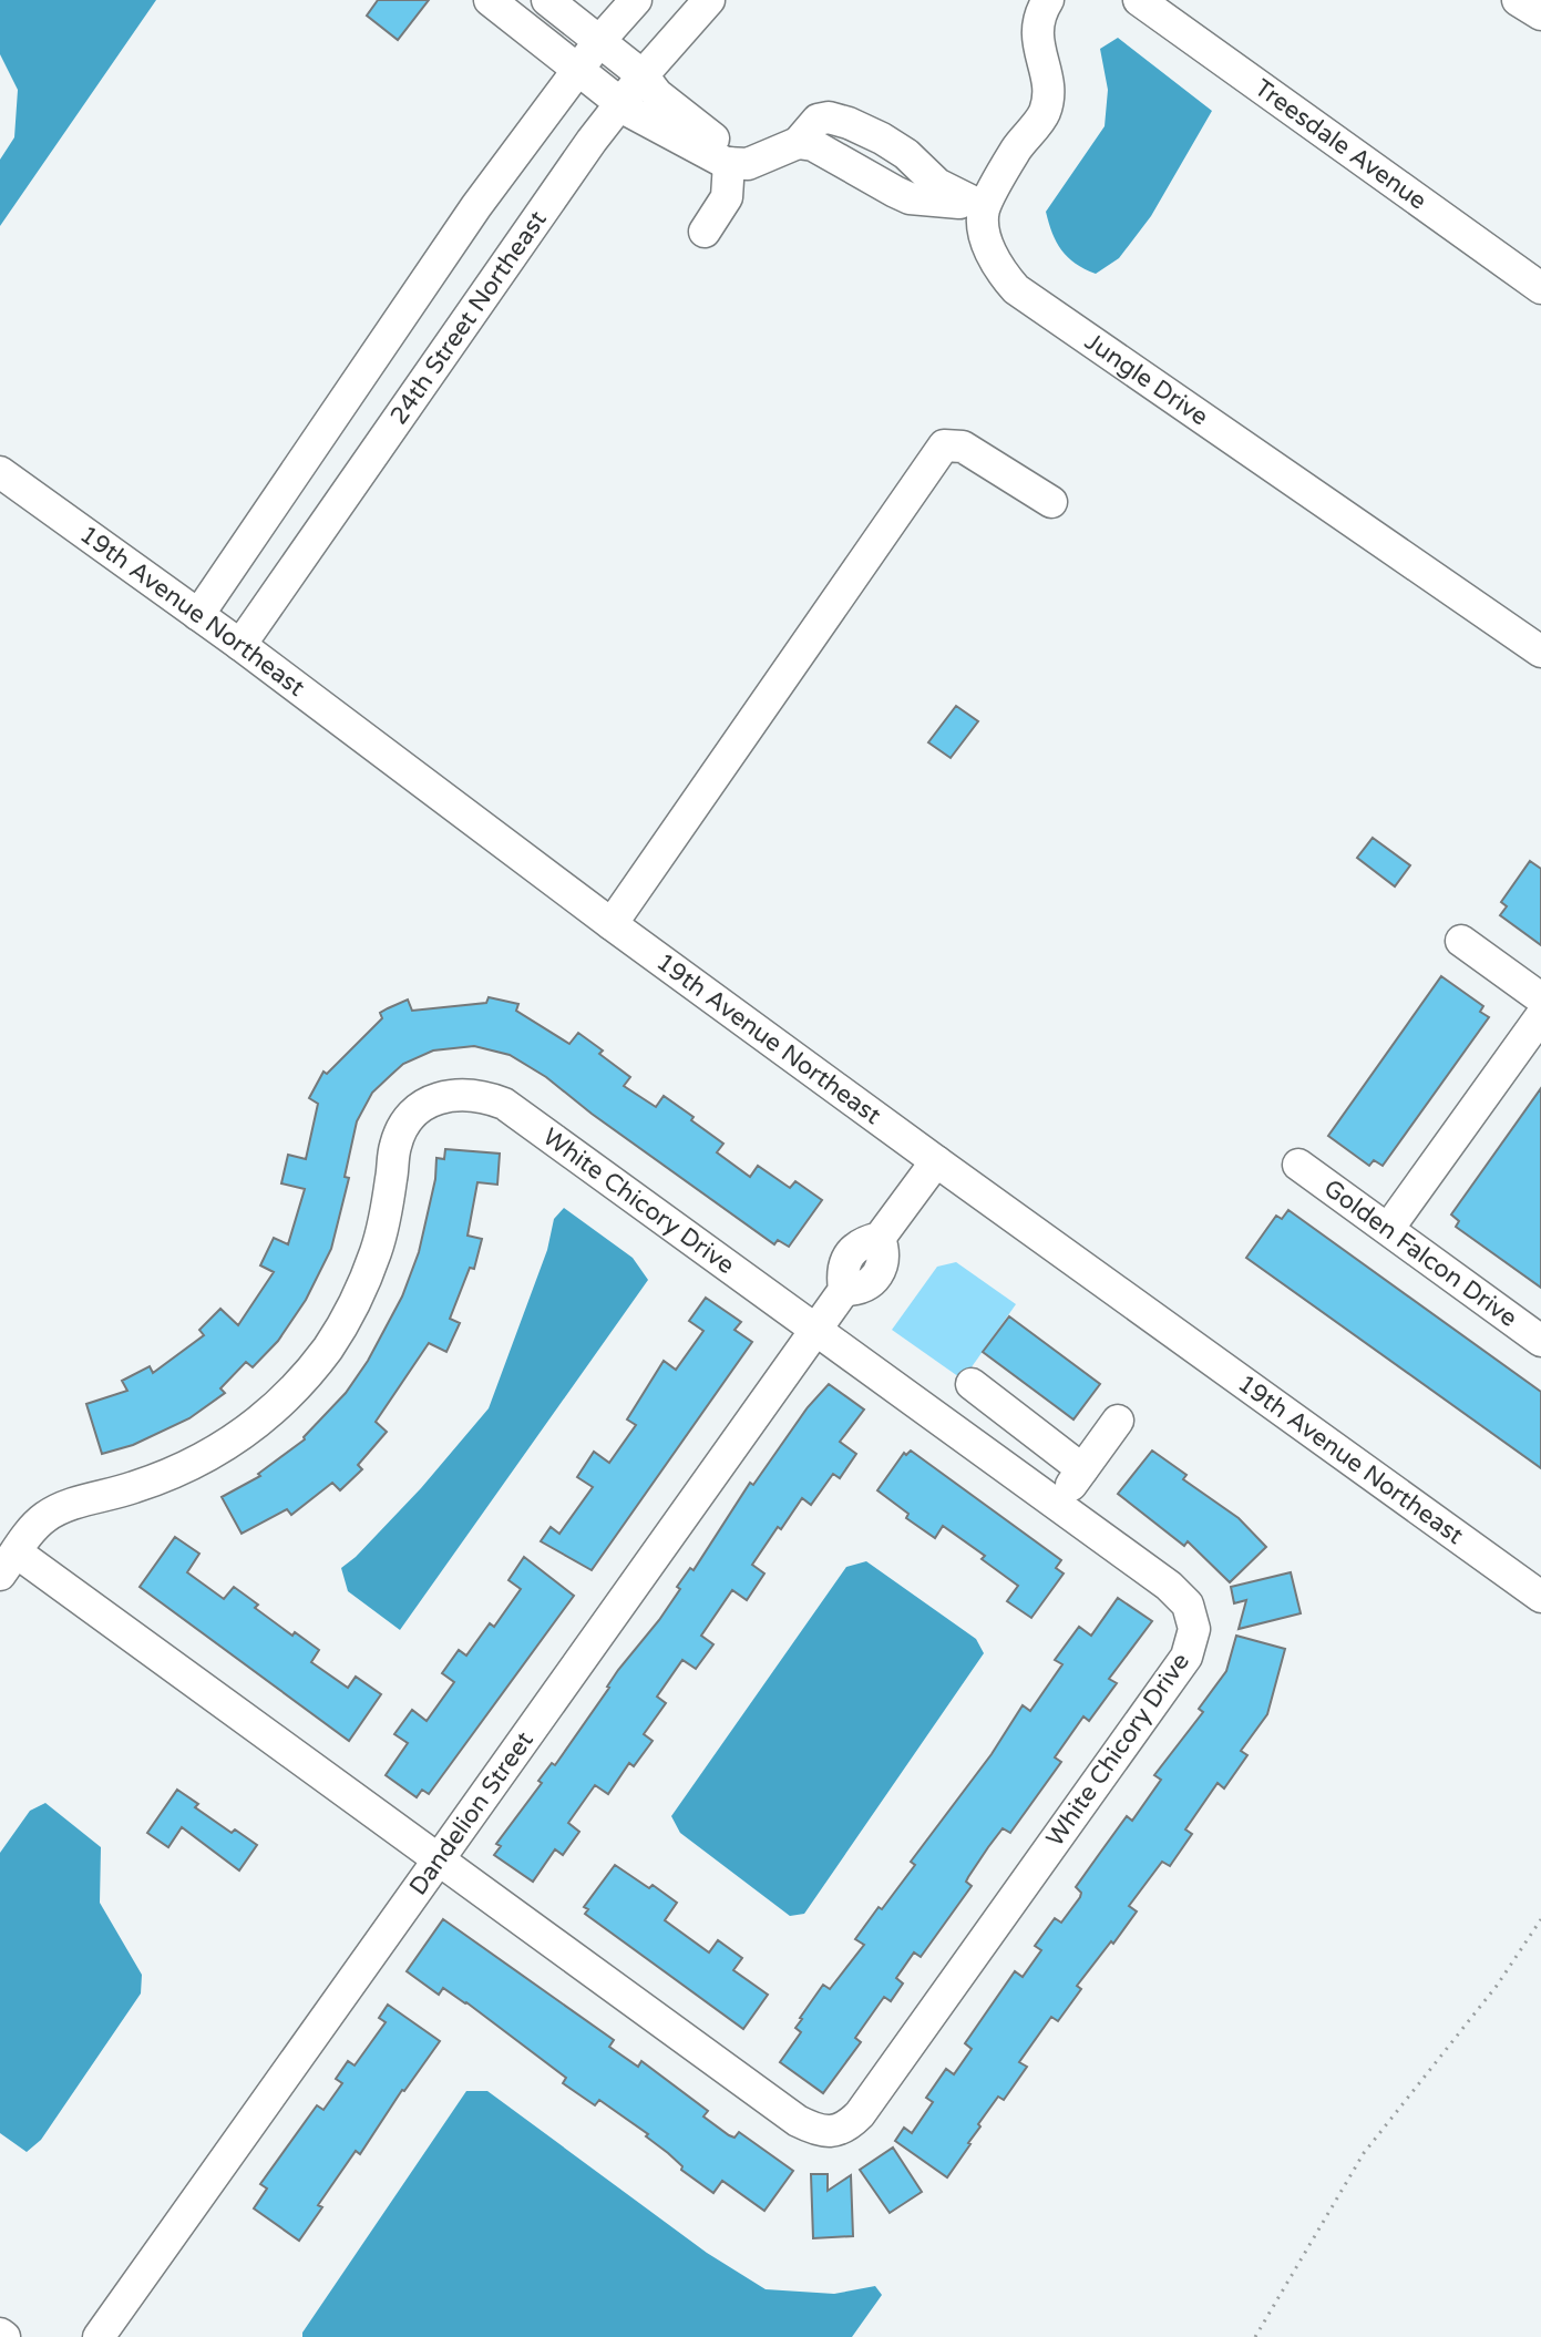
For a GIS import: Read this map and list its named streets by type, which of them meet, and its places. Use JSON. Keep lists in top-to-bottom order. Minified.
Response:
{"streets":{"street":["Treesdale Avenue","24th Street Northeast","Jungle Drive","19th Avenue Northeast","White Chicory Drive","Golden Falcon Drive","Dandelion Street"]},"crossings":[["24th Street Northeast","19th Avenue Northeast"],["19th Avenue Northeast","Dandelion Street"],["White Chicory Drive","Dandelion Street"]]}
